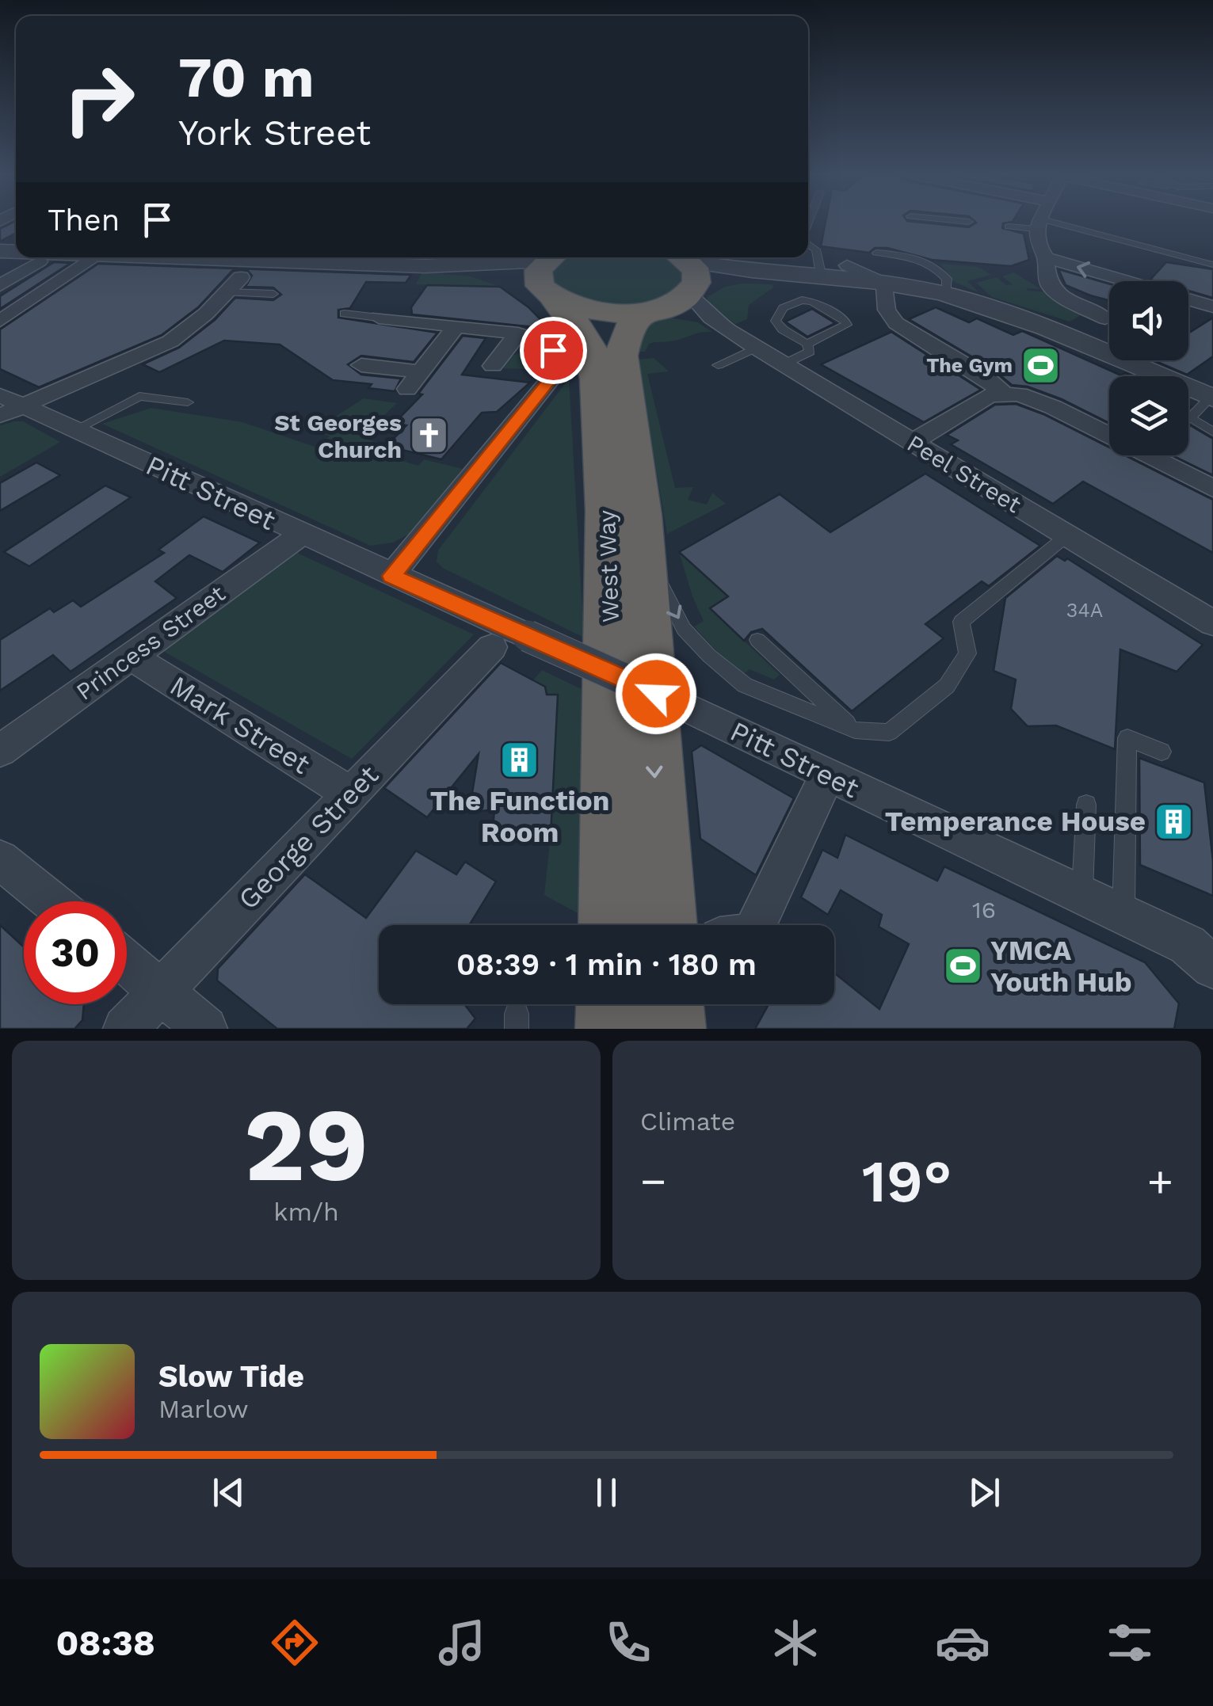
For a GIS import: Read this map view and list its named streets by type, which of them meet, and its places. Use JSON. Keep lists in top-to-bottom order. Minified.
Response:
{"streets":{"highway":["West Way"],"street":["Peel Street","Pitt Street","Princess Street","Mark Street","George Street"]},"crossings":[["Peel Street","West Way"],["Pitt Street","Princess Street"],["Princess Street","Mark Street"],["Mark Street","George Street"]],"places":{"sports":["The Gym","YMCA Youth Hub"],"church":["St Georges Church"],"building":["The Function Room","Temperance House"]},"house_numbers":["34A","16"],"page":{"turn":["70 m","York Street"],"then":"Then","limit":"30","trip":"08:39 · 1 min · 180 m","tile":[["29","km/h"],"Climate"],"heat":["−","19°","+"],"song":["Slow Tide","Marlow"],"tabs":"08:38"}}
